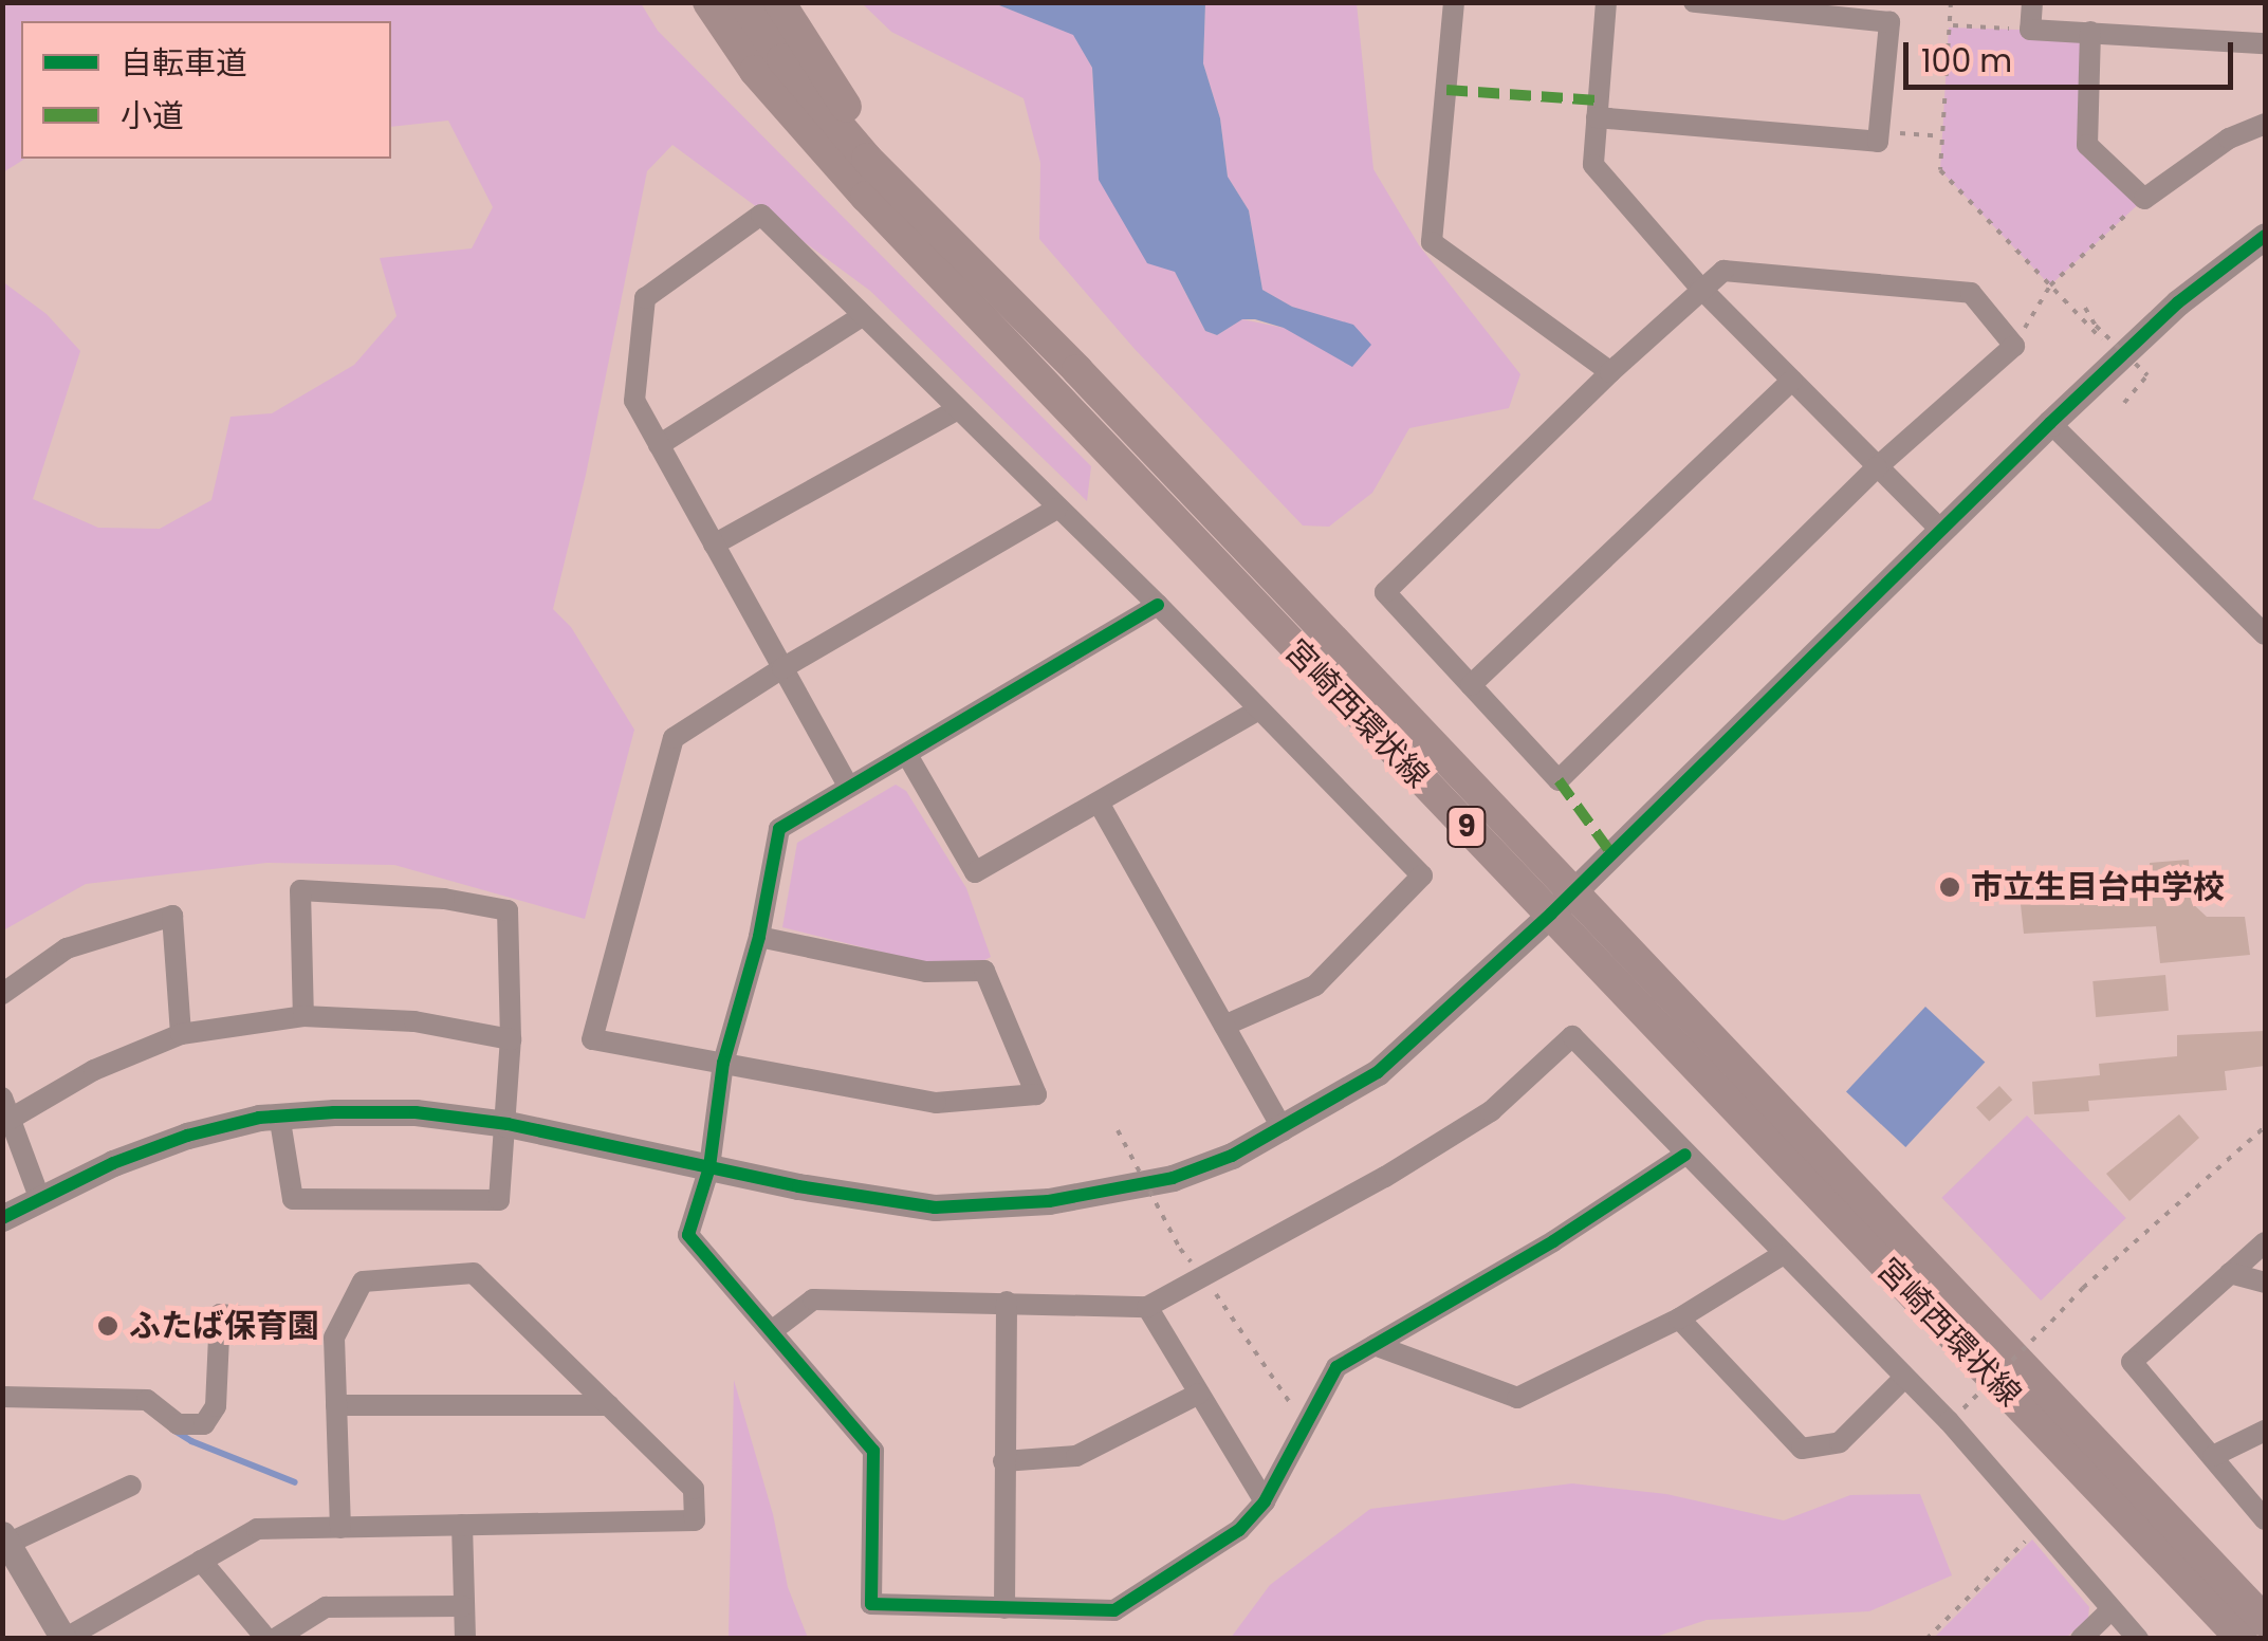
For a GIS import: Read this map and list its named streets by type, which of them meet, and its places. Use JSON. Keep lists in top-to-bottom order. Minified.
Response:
{"streets":{"main road":["宮崎西環状線","9"]},"places":["市立生目台中学校","ふたば保育園"],"legend":["自転車道","小道"],"scale_bar":"100 m"}
